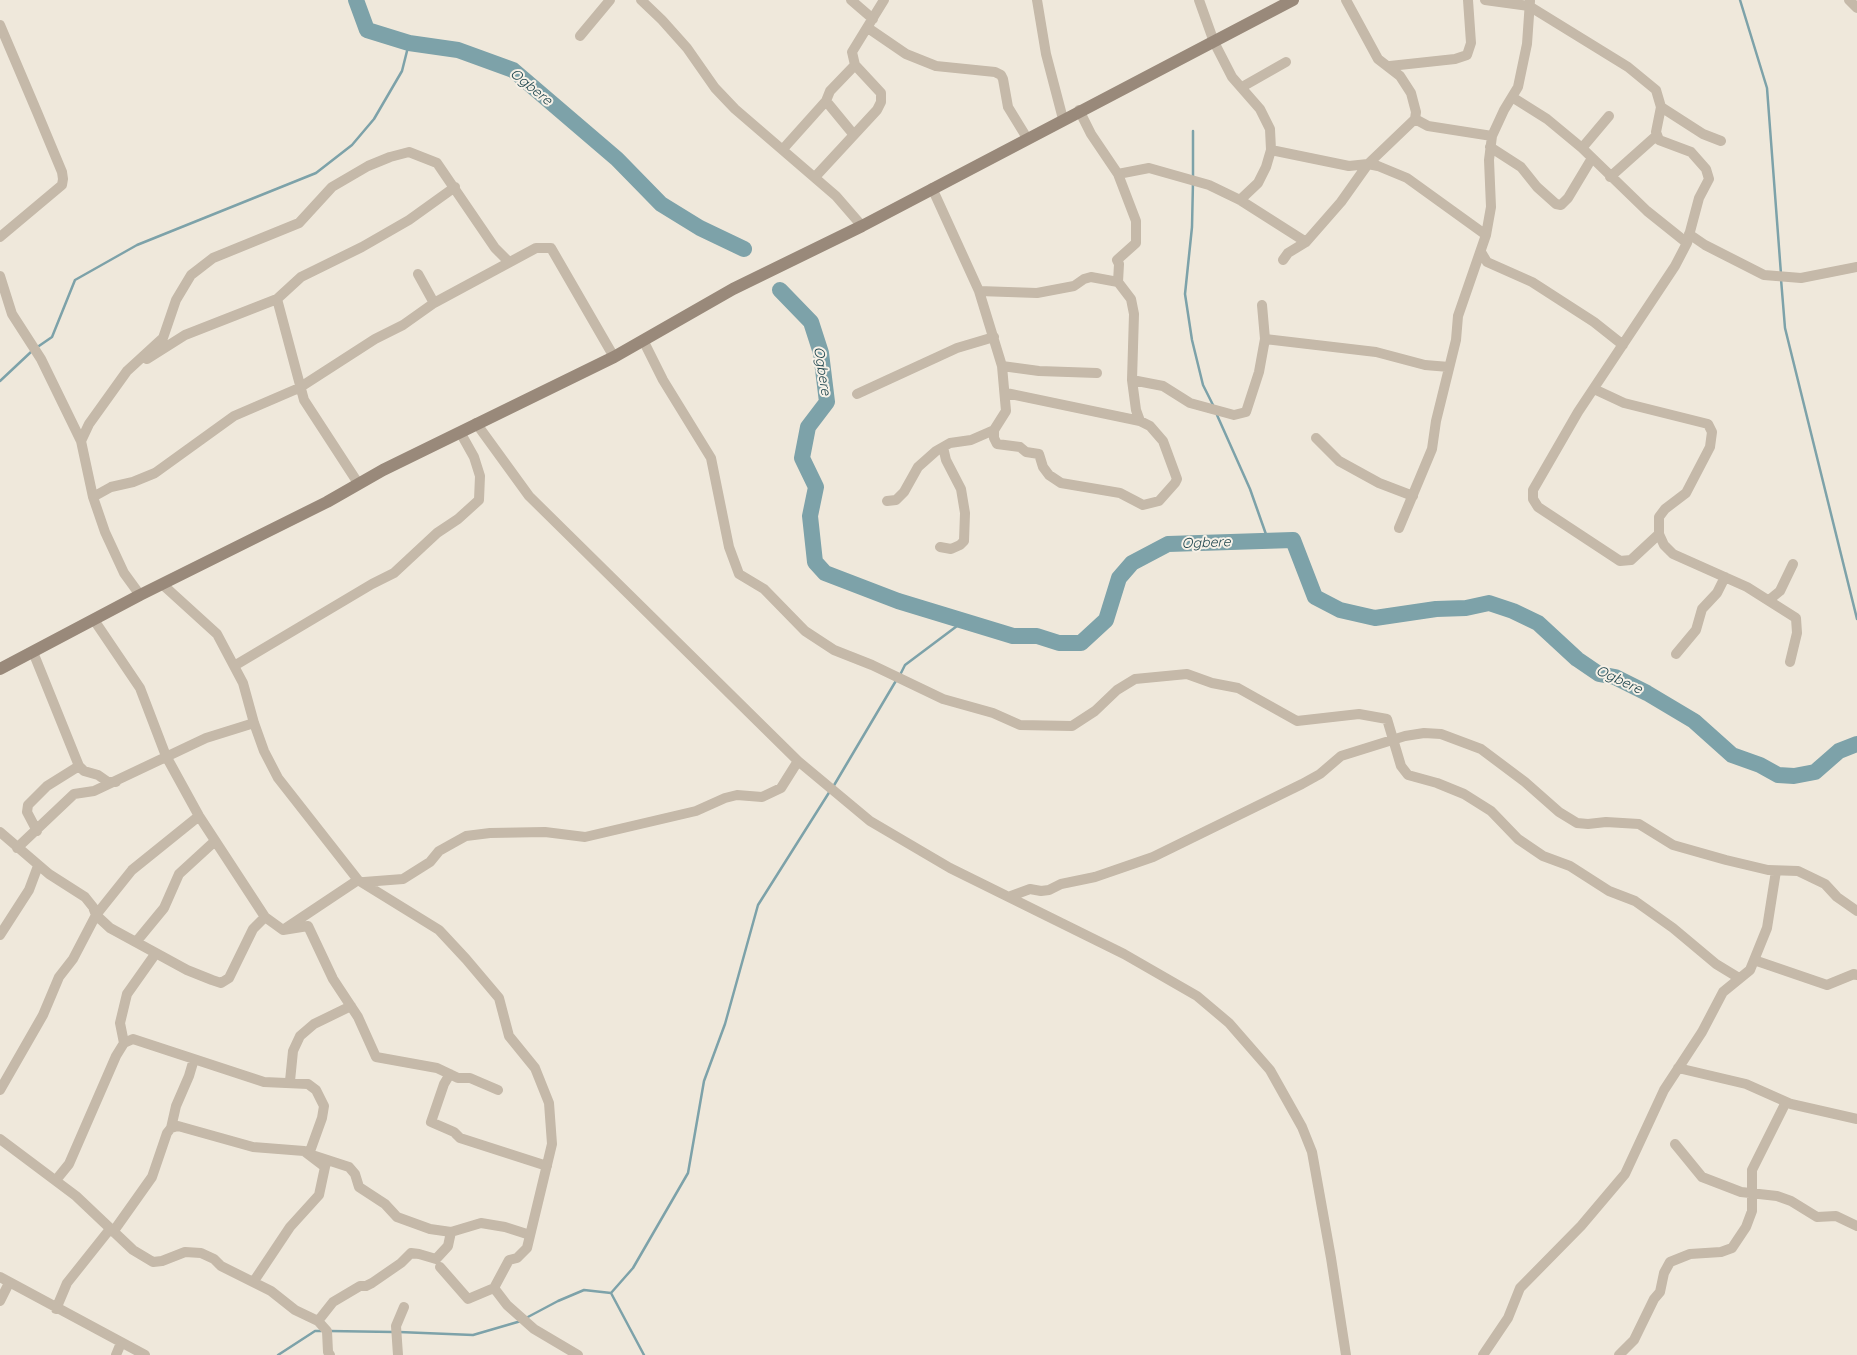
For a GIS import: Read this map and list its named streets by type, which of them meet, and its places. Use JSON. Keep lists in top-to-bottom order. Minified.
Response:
{"water":["Ogbere"]}
